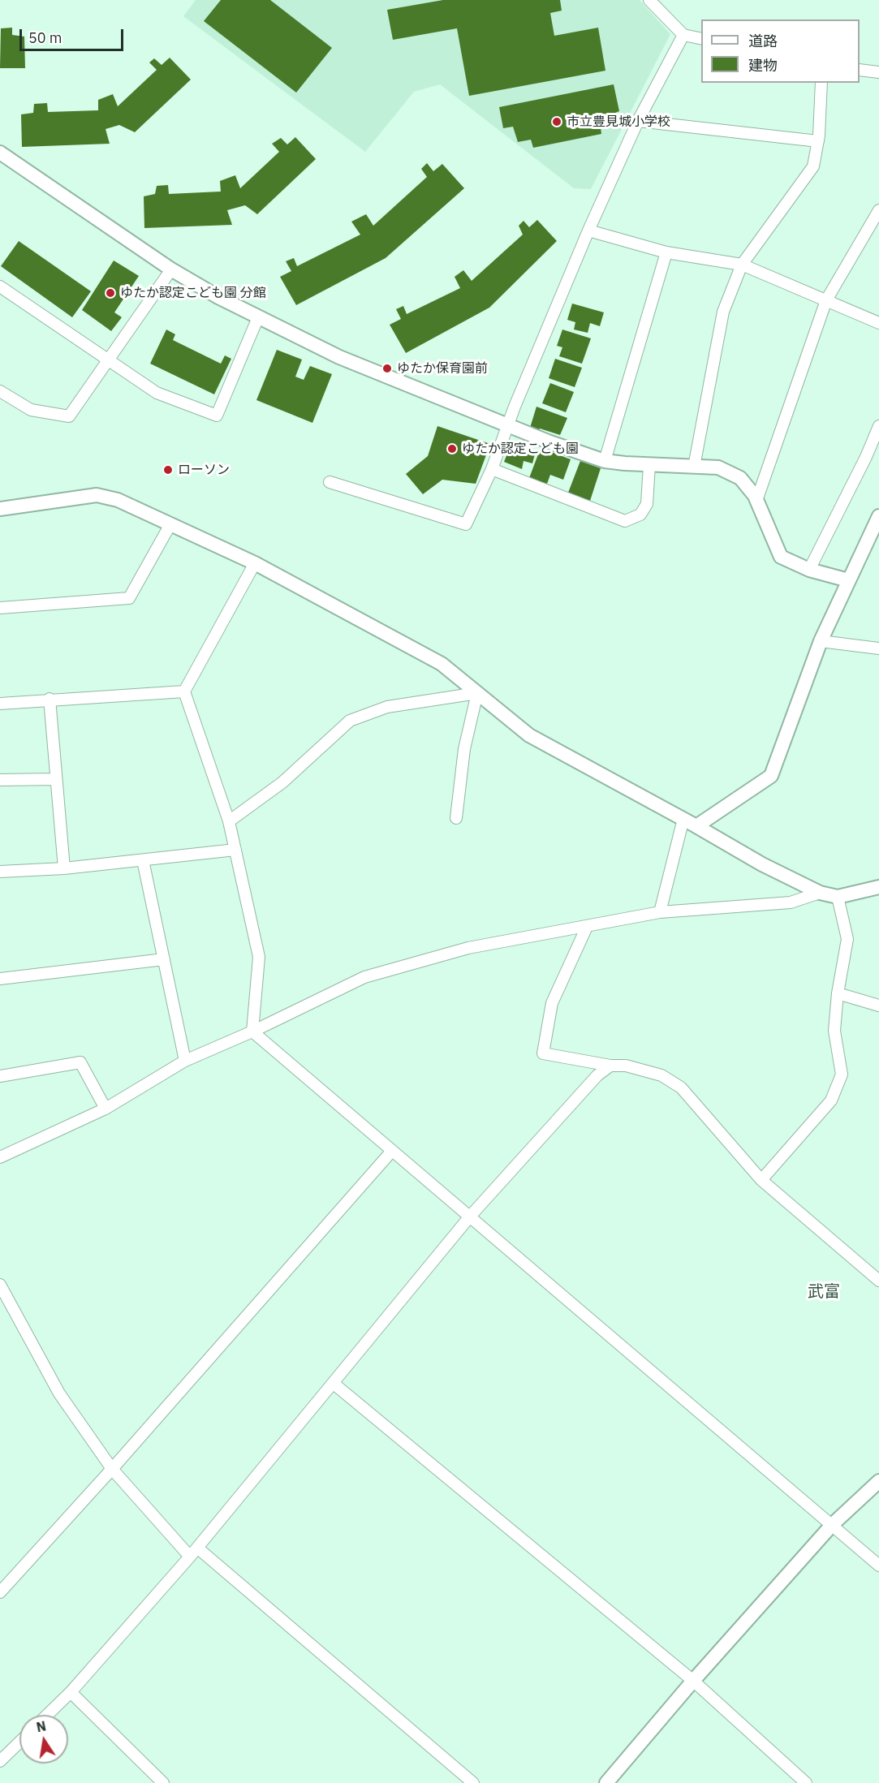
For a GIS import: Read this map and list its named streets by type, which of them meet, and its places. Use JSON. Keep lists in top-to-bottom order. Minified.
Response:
{"districts":["武富"],"places":["市立豊見城小学校","ゆたか認定こども園 分館","ゆたか保育園前","ゆたか認定こども園","ローソン"],"legend":["道路","建物"],"scale_bar":"50 m","north":"top"}
